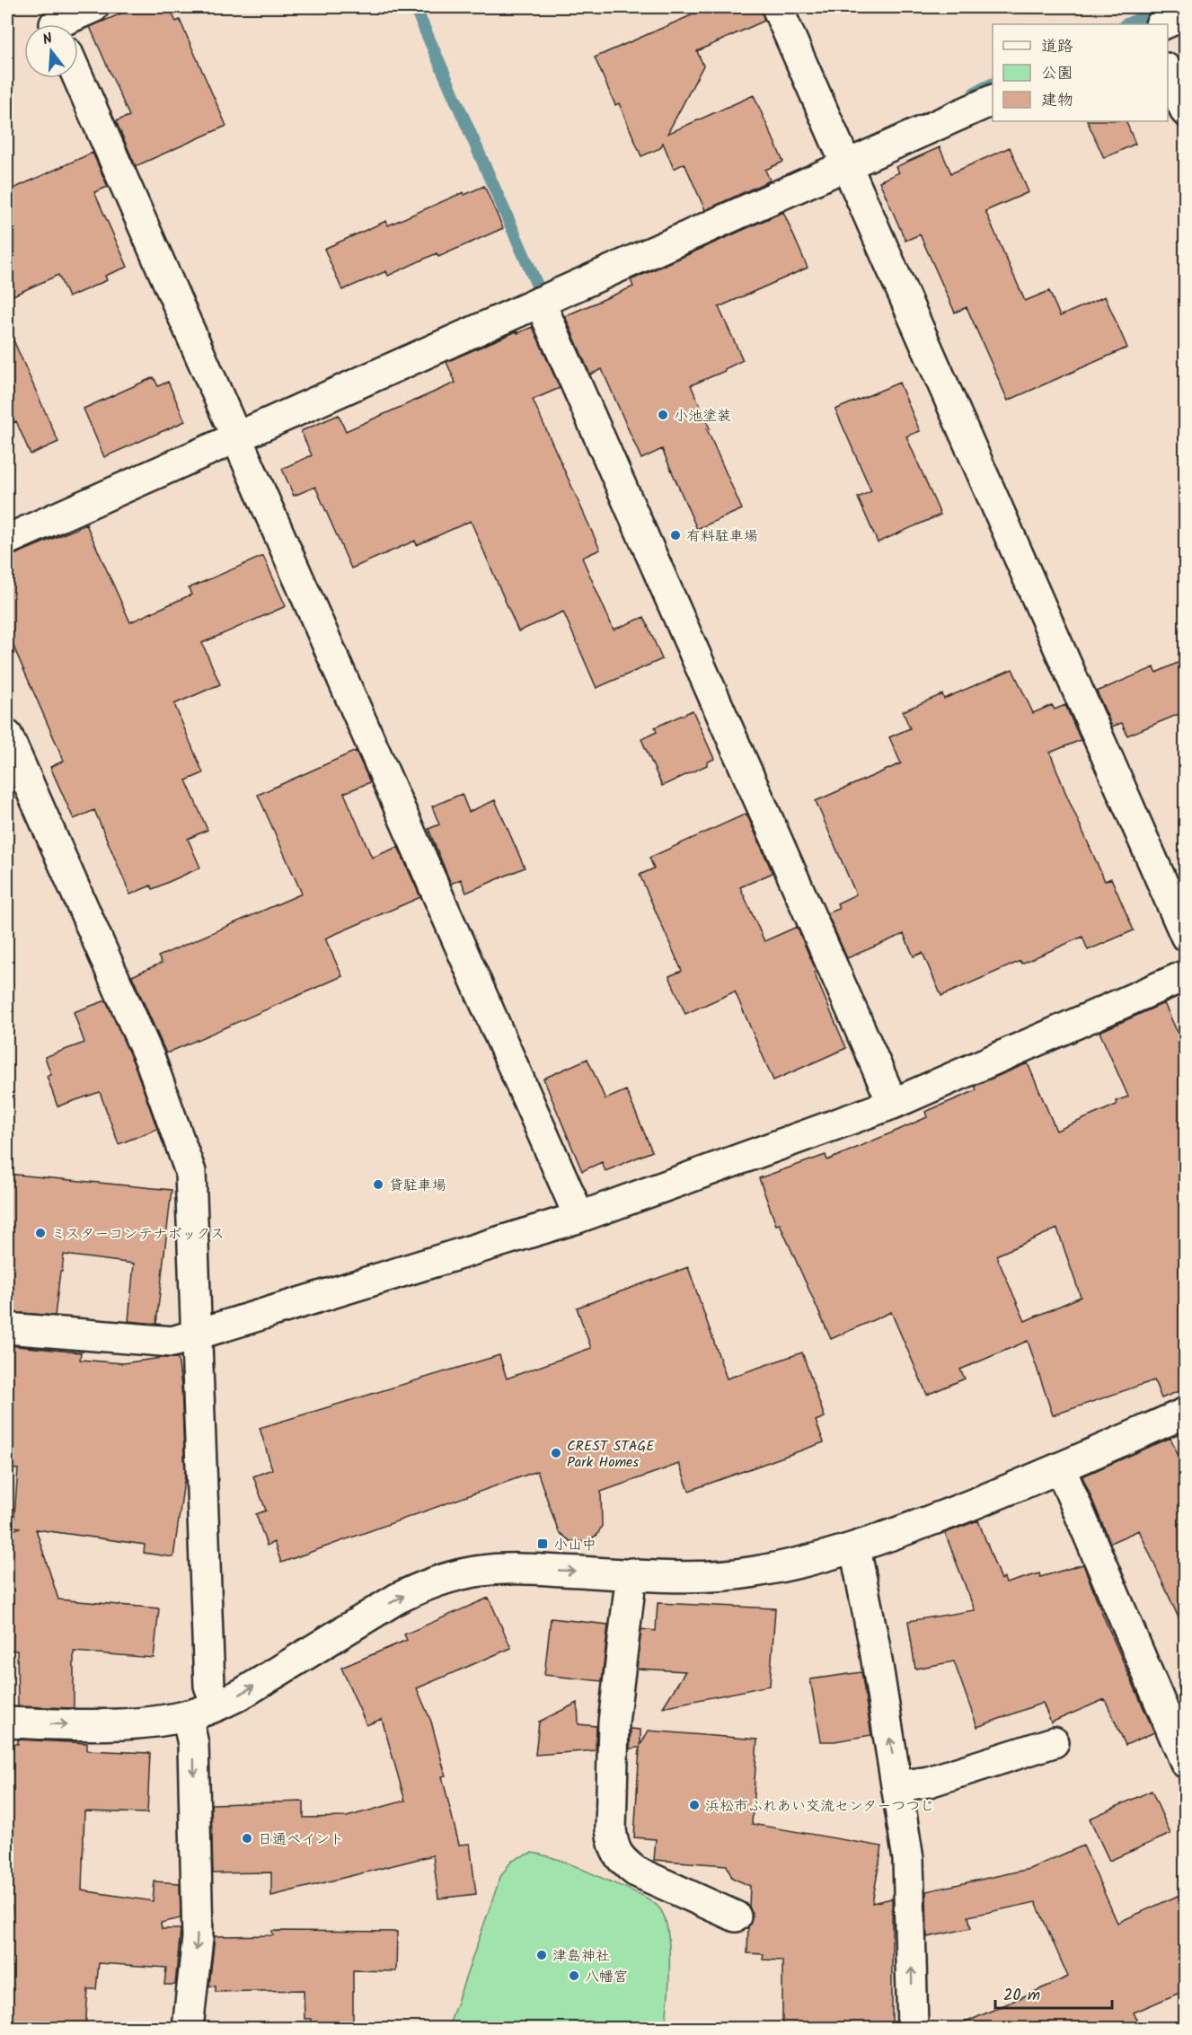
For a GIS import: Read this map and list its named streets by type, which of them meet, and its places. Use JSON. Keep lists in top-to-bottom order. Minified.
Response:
{"places":{"other":["小池塗装","有料駐車場","貸駐車場","ミスターコンテナボックス","CREST STAGE Park Homes","浜松市ふれあい交流センターつつじ","日通ペイント","津島神社","八幡宮"],"transit":["小山中"]},"legend":["道路","公園","建物"],"scale_bar":"20 m","north":"top"}
